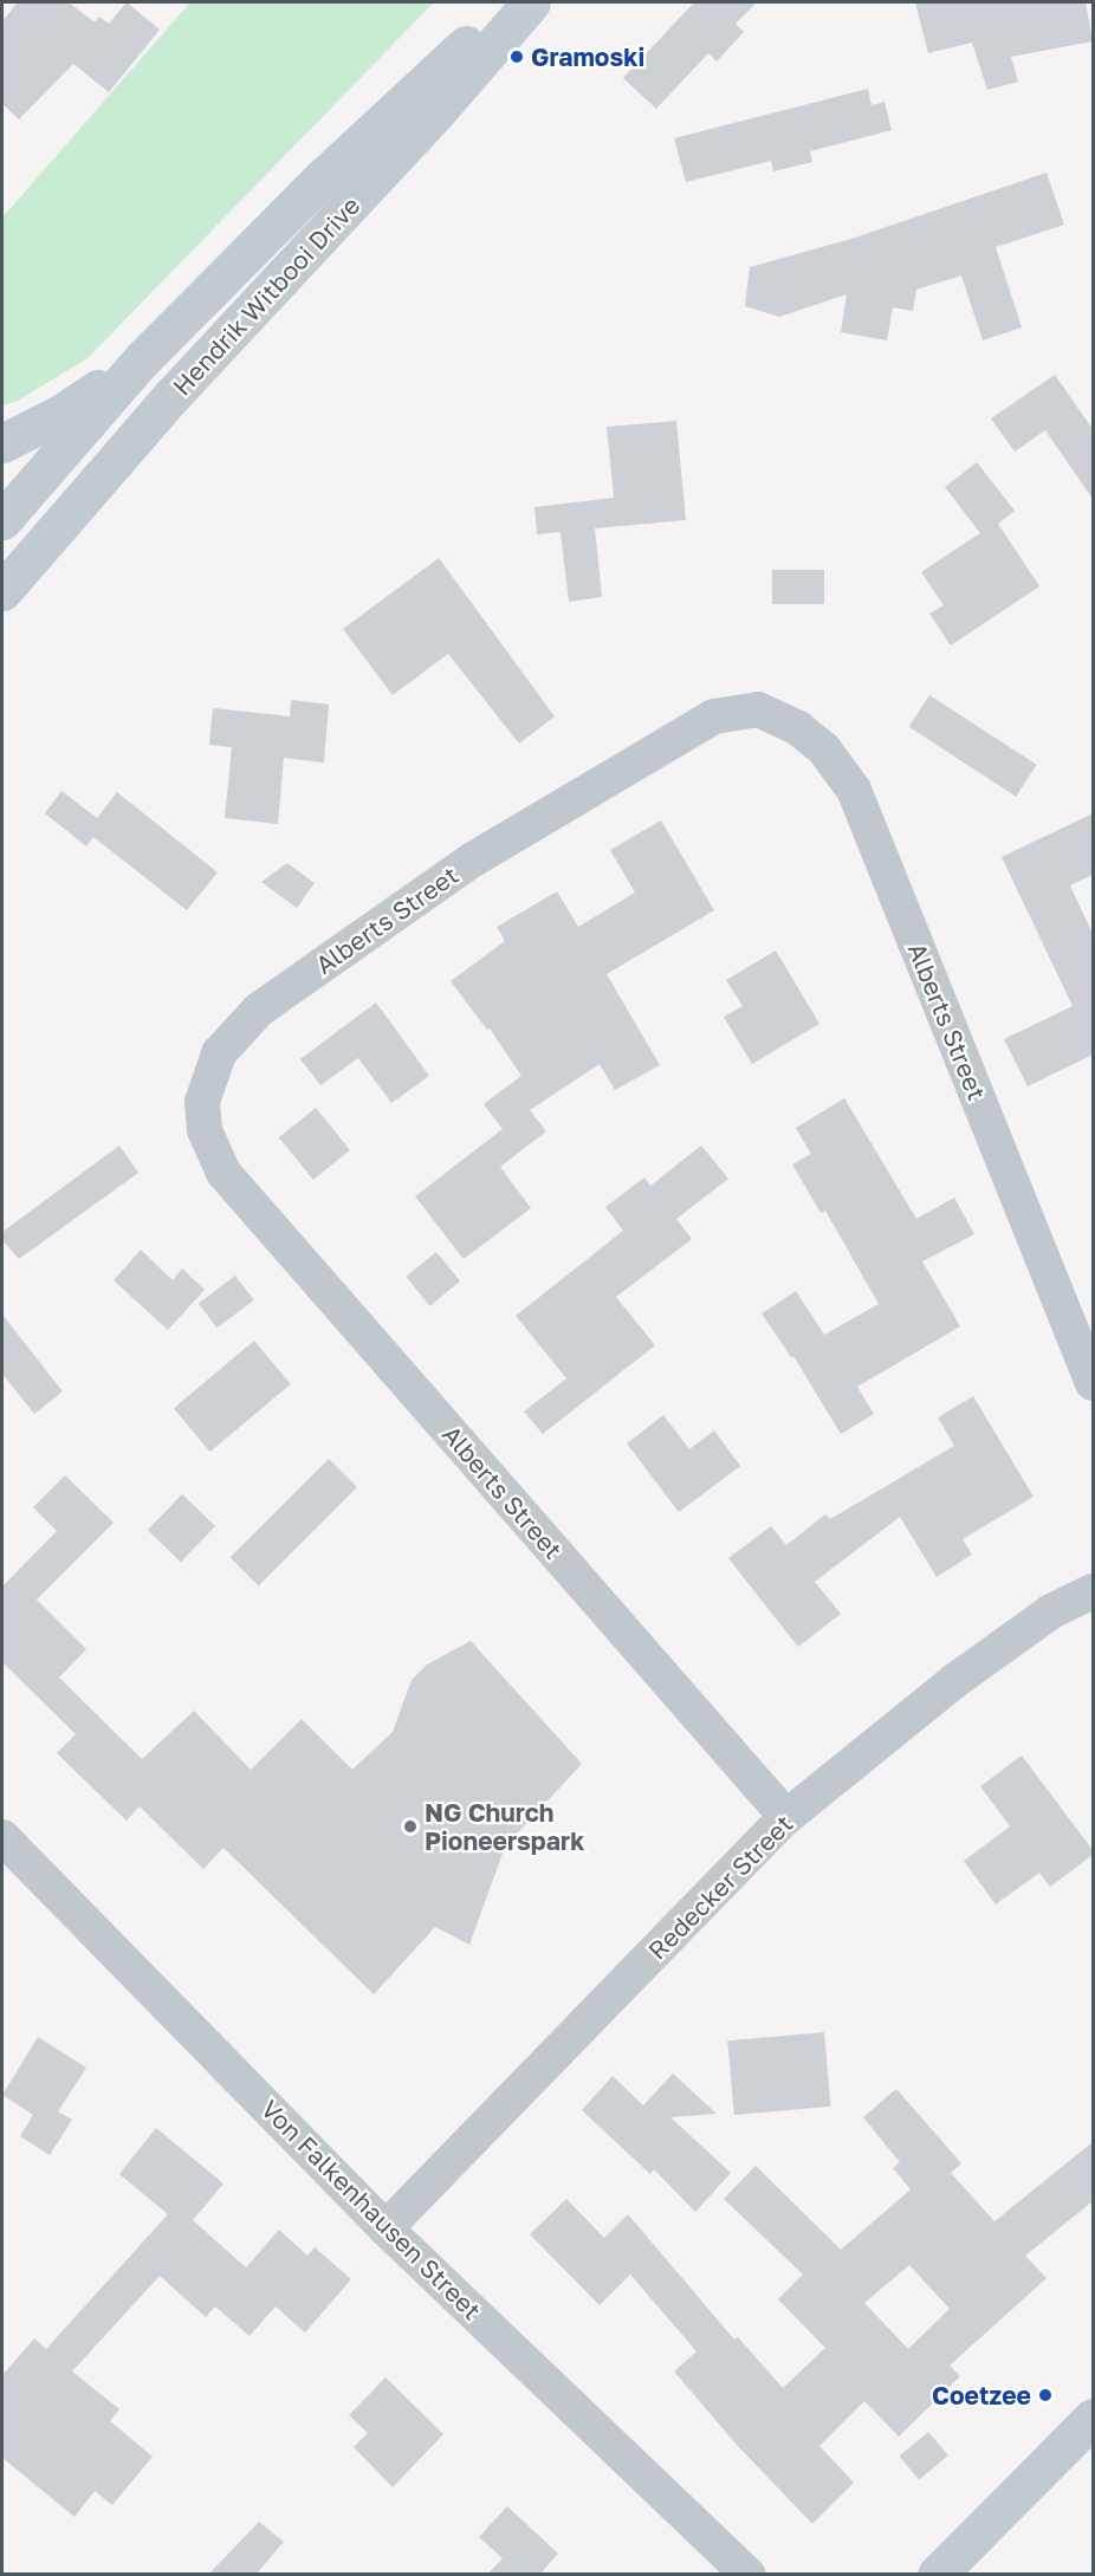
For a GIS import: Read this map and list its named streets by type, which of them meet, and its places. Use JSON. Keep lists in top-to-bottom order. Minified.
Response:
{"streets":{"main road":["Hendrik Witbooi Drive"],"street":["Alberts Street","Redecker Street","Von Falkenhausen Street"]},"crossings":[["Alberts Street","Redecker Street"],["Redecker Street","Von Falkenhausen Street"]],"places":["Gramoski","NG Church Pioneerspark","Coetzee"]}
